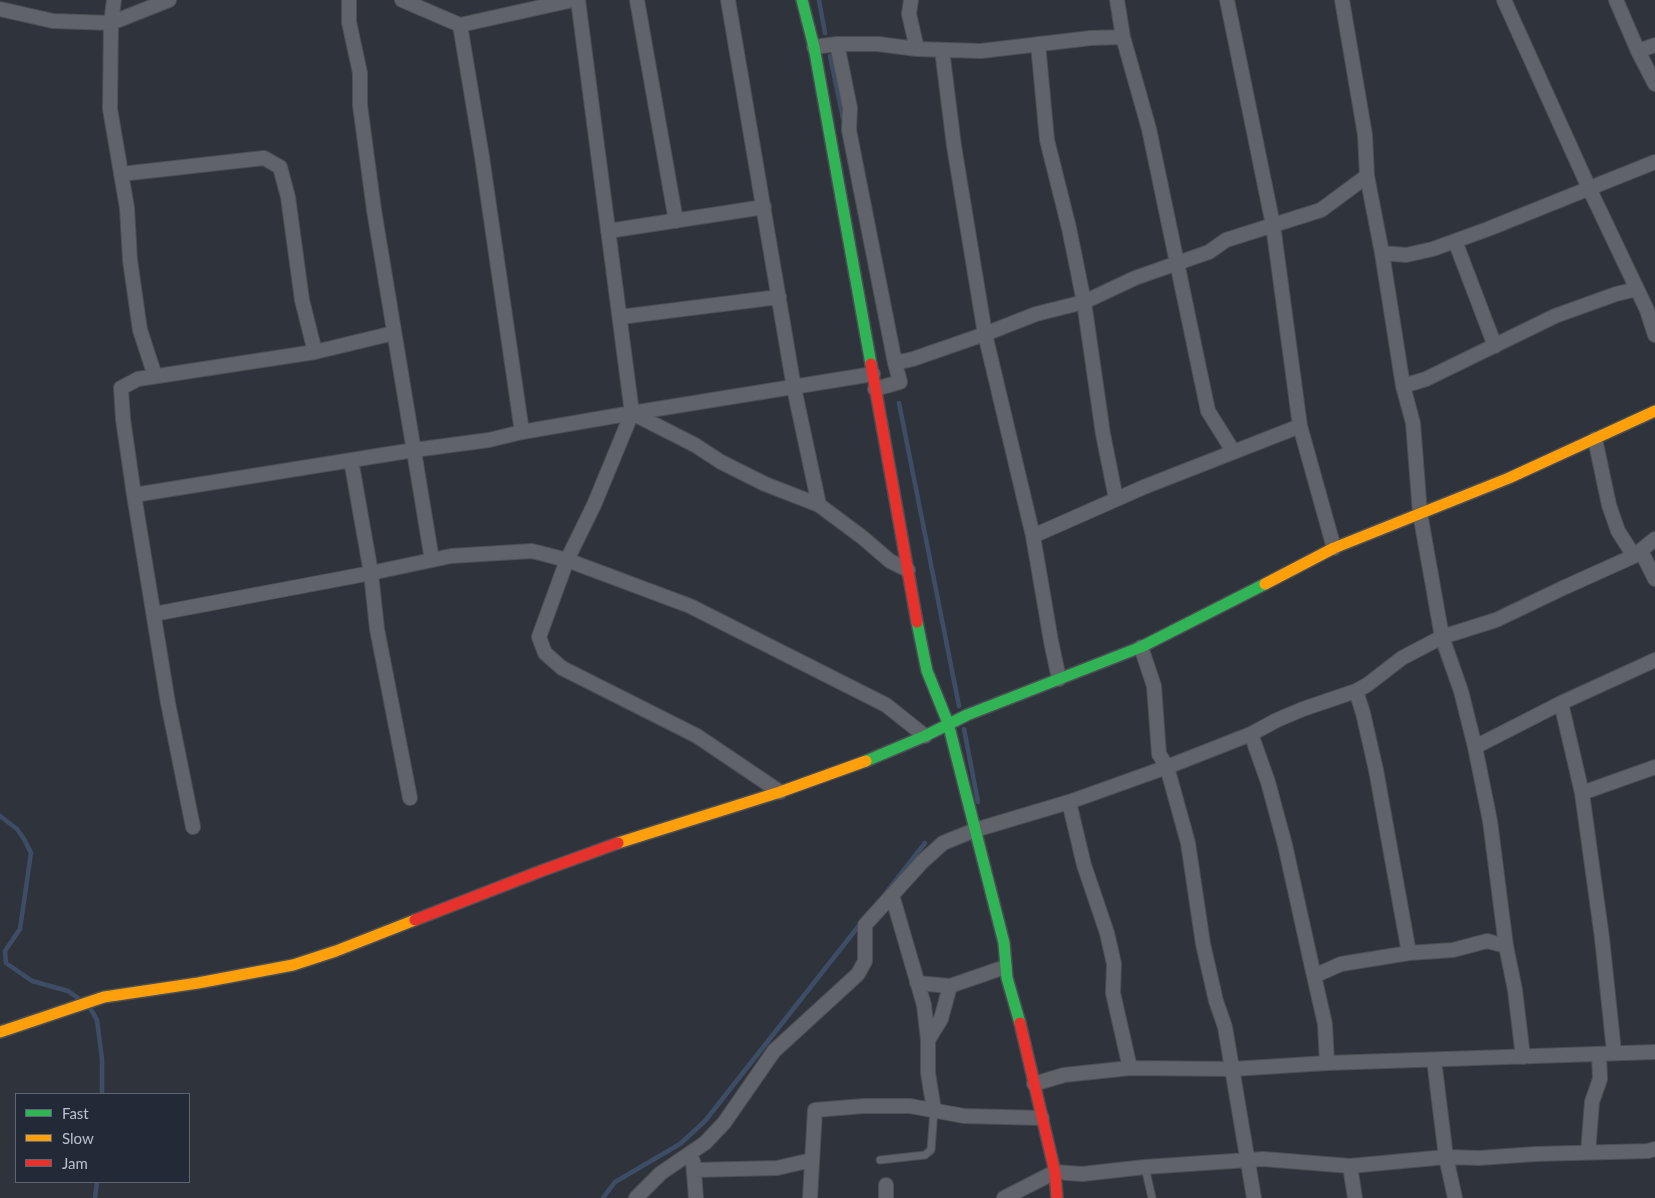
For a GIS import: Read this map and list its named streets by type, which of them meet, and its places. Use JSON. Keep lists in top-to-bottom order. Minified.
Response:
{"legend":["Fast","Slow","Jam"]}
